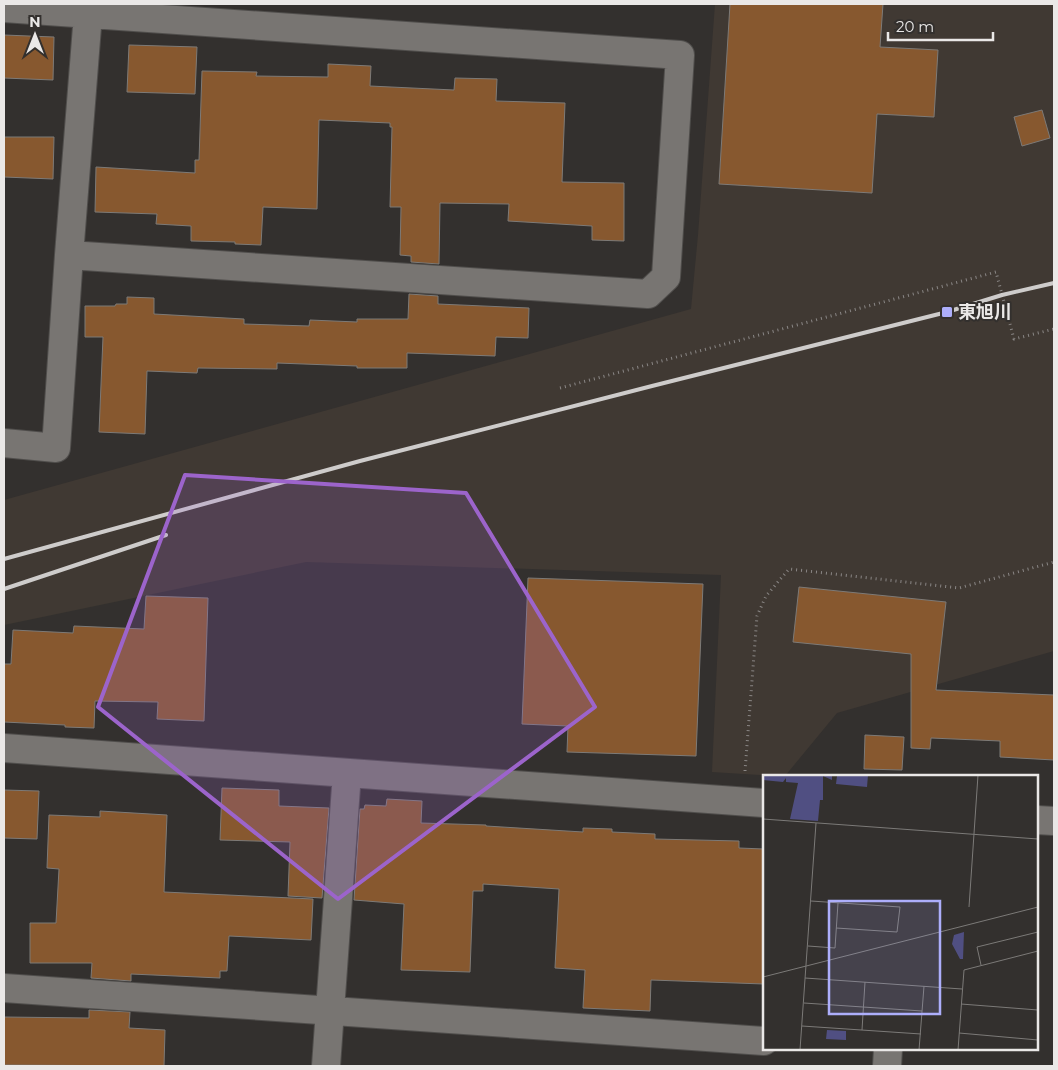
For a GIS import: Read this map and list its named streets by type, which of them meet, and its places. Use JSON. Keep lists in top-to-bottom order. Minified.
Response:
{"places":{"transit":["東旭川"]},"scale_bar":"20 m","north":"top"}
